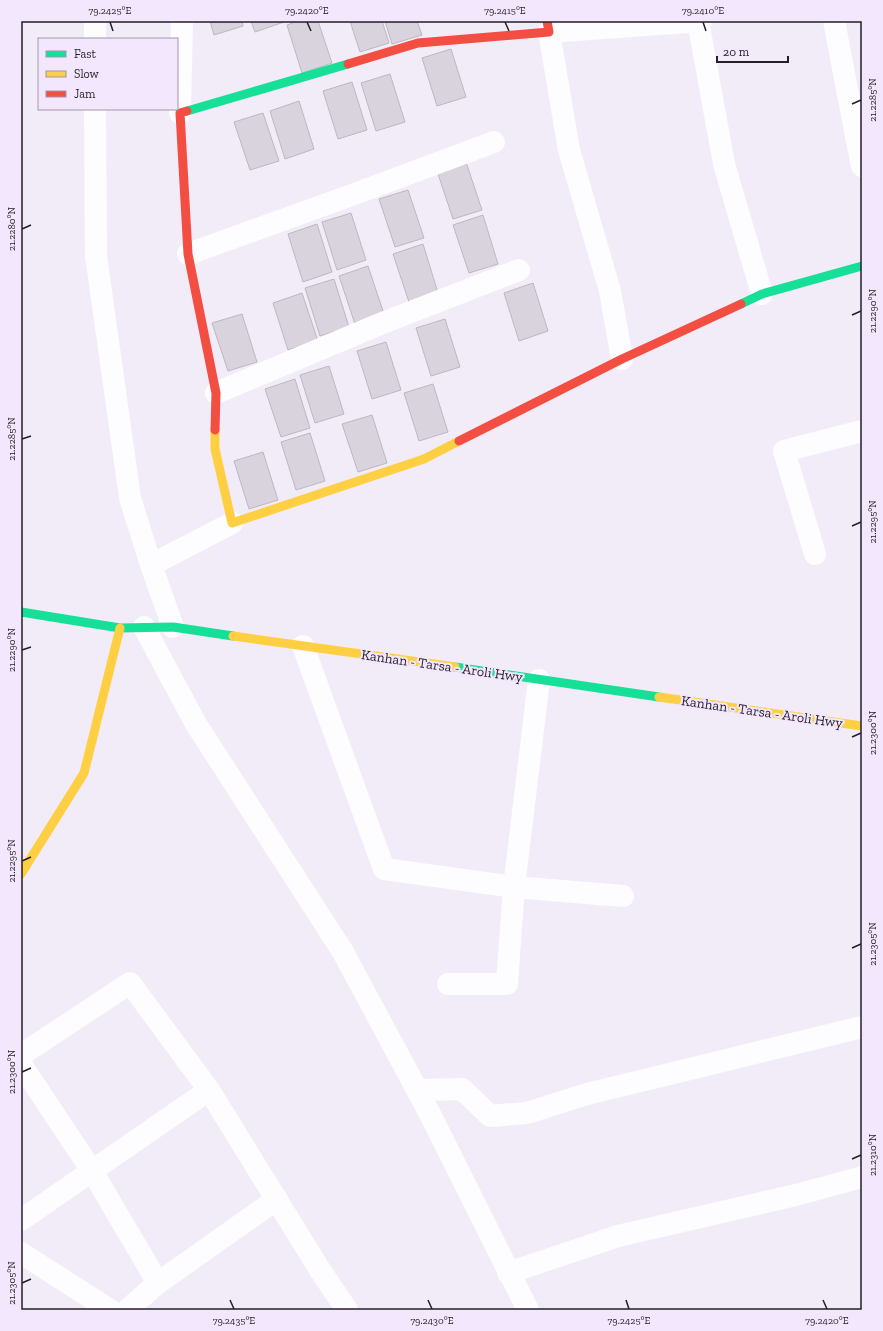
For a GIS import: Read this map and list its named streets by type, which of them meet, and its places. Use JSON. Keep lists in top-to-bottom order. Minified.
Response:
{"streets":{"street":["Kanhan - Tarsa - Aroli Hwy"]},"legend":["Fast","Slow","Jam"],"scale_bar":"20 m","coordinates":["79.2425°E","79.2420°E","79.2415°E","79.2410°E","21.2285°N","21.2280°N","21.2290°N","21.2295°N","21.2300°N","21.2305°N","21.2310°N","79.2435°E","79.2430°E"]}
